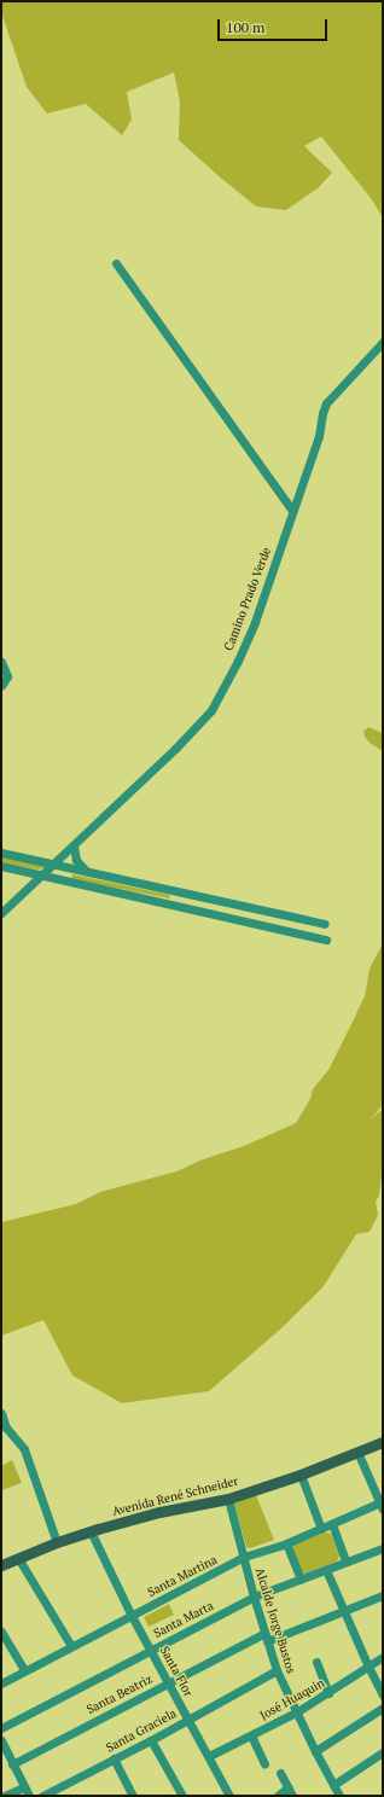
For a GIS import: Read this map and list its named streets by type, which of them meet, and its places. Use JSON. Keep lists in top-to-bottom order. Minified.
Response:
{"streets":{"main road":["Avenida René Schneider"],"street":["Camino Prado Verde","Santa Martina","Santa Marta","Alcalde Jorge Bustos","Santa Flor","Santa Beatriz","José Huaquin","Santa Graciela"]},"crossings":[["Avenida René Schneider","Alcalde Jorge Bustos"],["Avenida René Schneider","Santa Flor"],["Santa Martina","Alcalde Jorge Bustos"],["Santa Martina","Santa Flor"],["Santa Marta","Alcalde Jorge Bustos"],["Santa Marta","Santa Flor"],["Alcalde Jorge Bustos","Santa Beatriz"],["Alcalde Jorge Bustos","José Huaquin"],["Alcalde Jorge Bustos","Santa Graciela"],["Santa Flor","Santa Beatriz"],["Santa Flor","José Huaquin"],["Santa Flor","Santa Graciela"]],"scale_bar":"100 m"}
